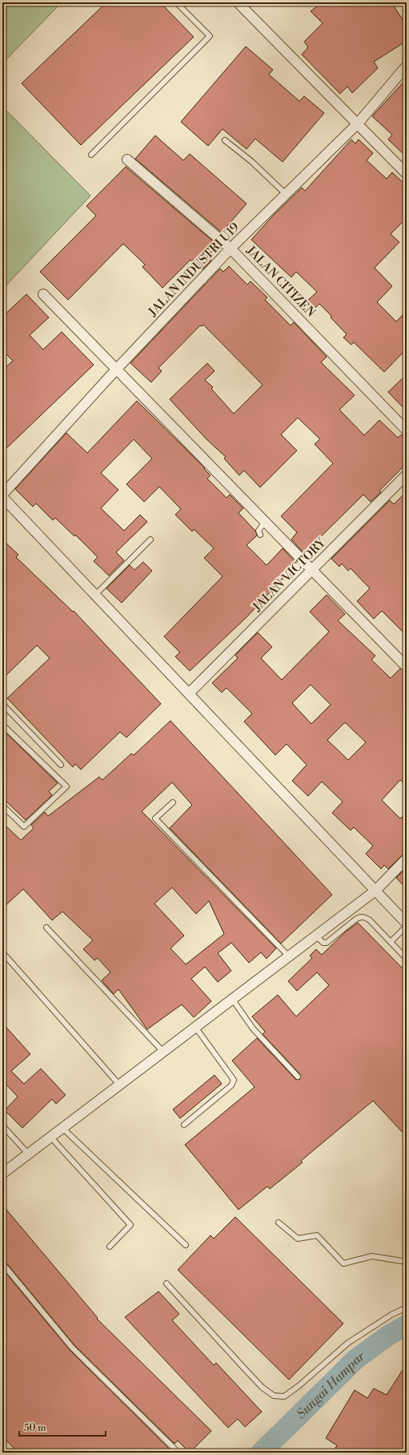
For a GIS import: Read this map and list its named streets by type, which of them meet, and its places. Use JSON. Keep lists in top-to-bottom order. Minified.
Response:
{"streets":{"street":["JALAN INDUSTRI U19","JALAN CITIZEN","JALAN VICTORY"]},"crossings":[["JALAN INDUSTRI U19","JALAN CITIZEN"]],"water":["Sungai Hampar"],"scale_bar":"50 m"}
